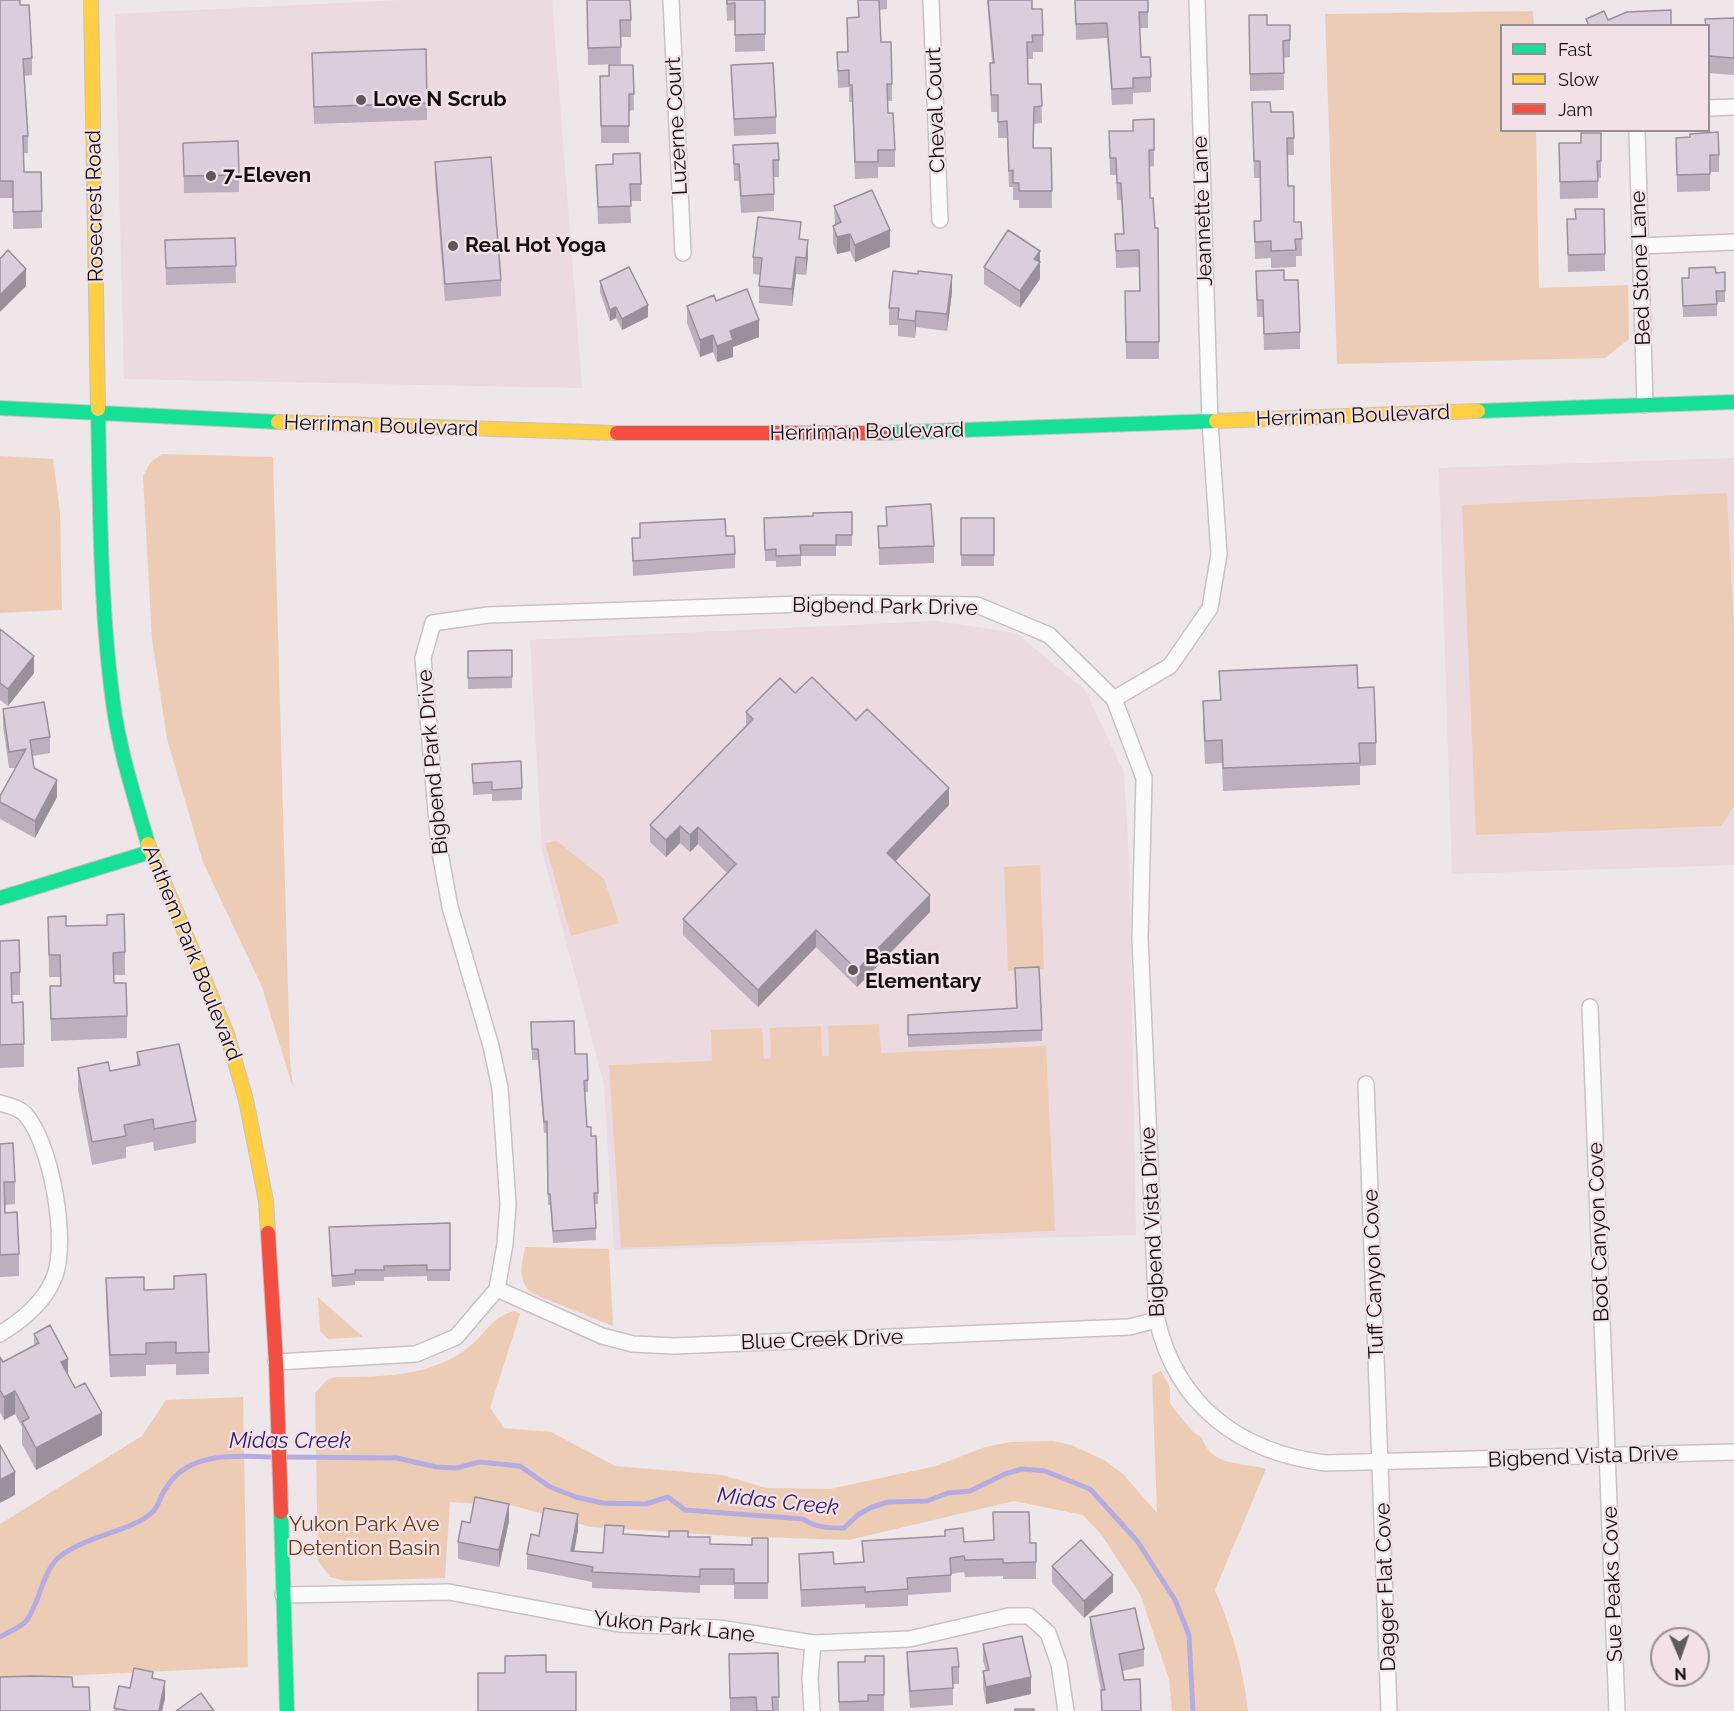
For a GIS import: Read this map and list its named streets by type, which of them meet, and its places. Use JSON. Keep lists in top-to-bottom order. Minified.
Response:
{"streets":{"main road":["Rosecrest Road","Herriman Boulevard","Anthem Park Boulevard"],"street":["Cheval Court","Luzerne Court","Jeannette Lane","Bed Stone Lane","Bigbend Park Drive","Bigbend Vista Drive","Boot Canyon Cove","Tuff Canyon Cove","Blue Creek Drive","Sue Peaks Cove","Dagger Flat Cove","Yukon Park Lane"]},"crossings":[["Rosecrest Road","Herriman Boulevard"],["Rosecrest Road","Anthem Park Boulevard"],["Jeannette Lane","Herriman Boulevard"],["Jeannette Lane","Bigbend Park Drive"],["Jeannette Lane","Bigbend Vista Drive"],["Bed Stone Lane","Herriman Boulevard"],["Herriman Boulevard","Anthem Park Boulevard"],["Bigbend Park Drive","Bigbend Vista Drive"],["Bigbend Park Drive","Blue Creek Drive"],["Anthem Park Boulevard","Yukon Park Lane"],["Bigbend Vista Drive","Boot Canyon Cove"],["Bigbend Vista Drive","Tuff Canyon Cove"],["Bigbend Vista Drive","Blue Creek Drive"],["Bigbend Vista Drive","Sue Peaks Cove"],["Bigbend Vista Drive","Dagger Flat Cove"],["Boot Canyon Cove","Sue Peaks Cove"],["Tuff Canyon Cove","Dagger Flat Cove"]],"water":["Midas Creek"],"parks":["Yukon Park Ave Detention Basin"],"places":["Love N Scrub","7-Eleven","Real Hot Yoga","Bastian Elementary"],"legend":["Fast","Slow","Jam"],"north":"bottom"}
